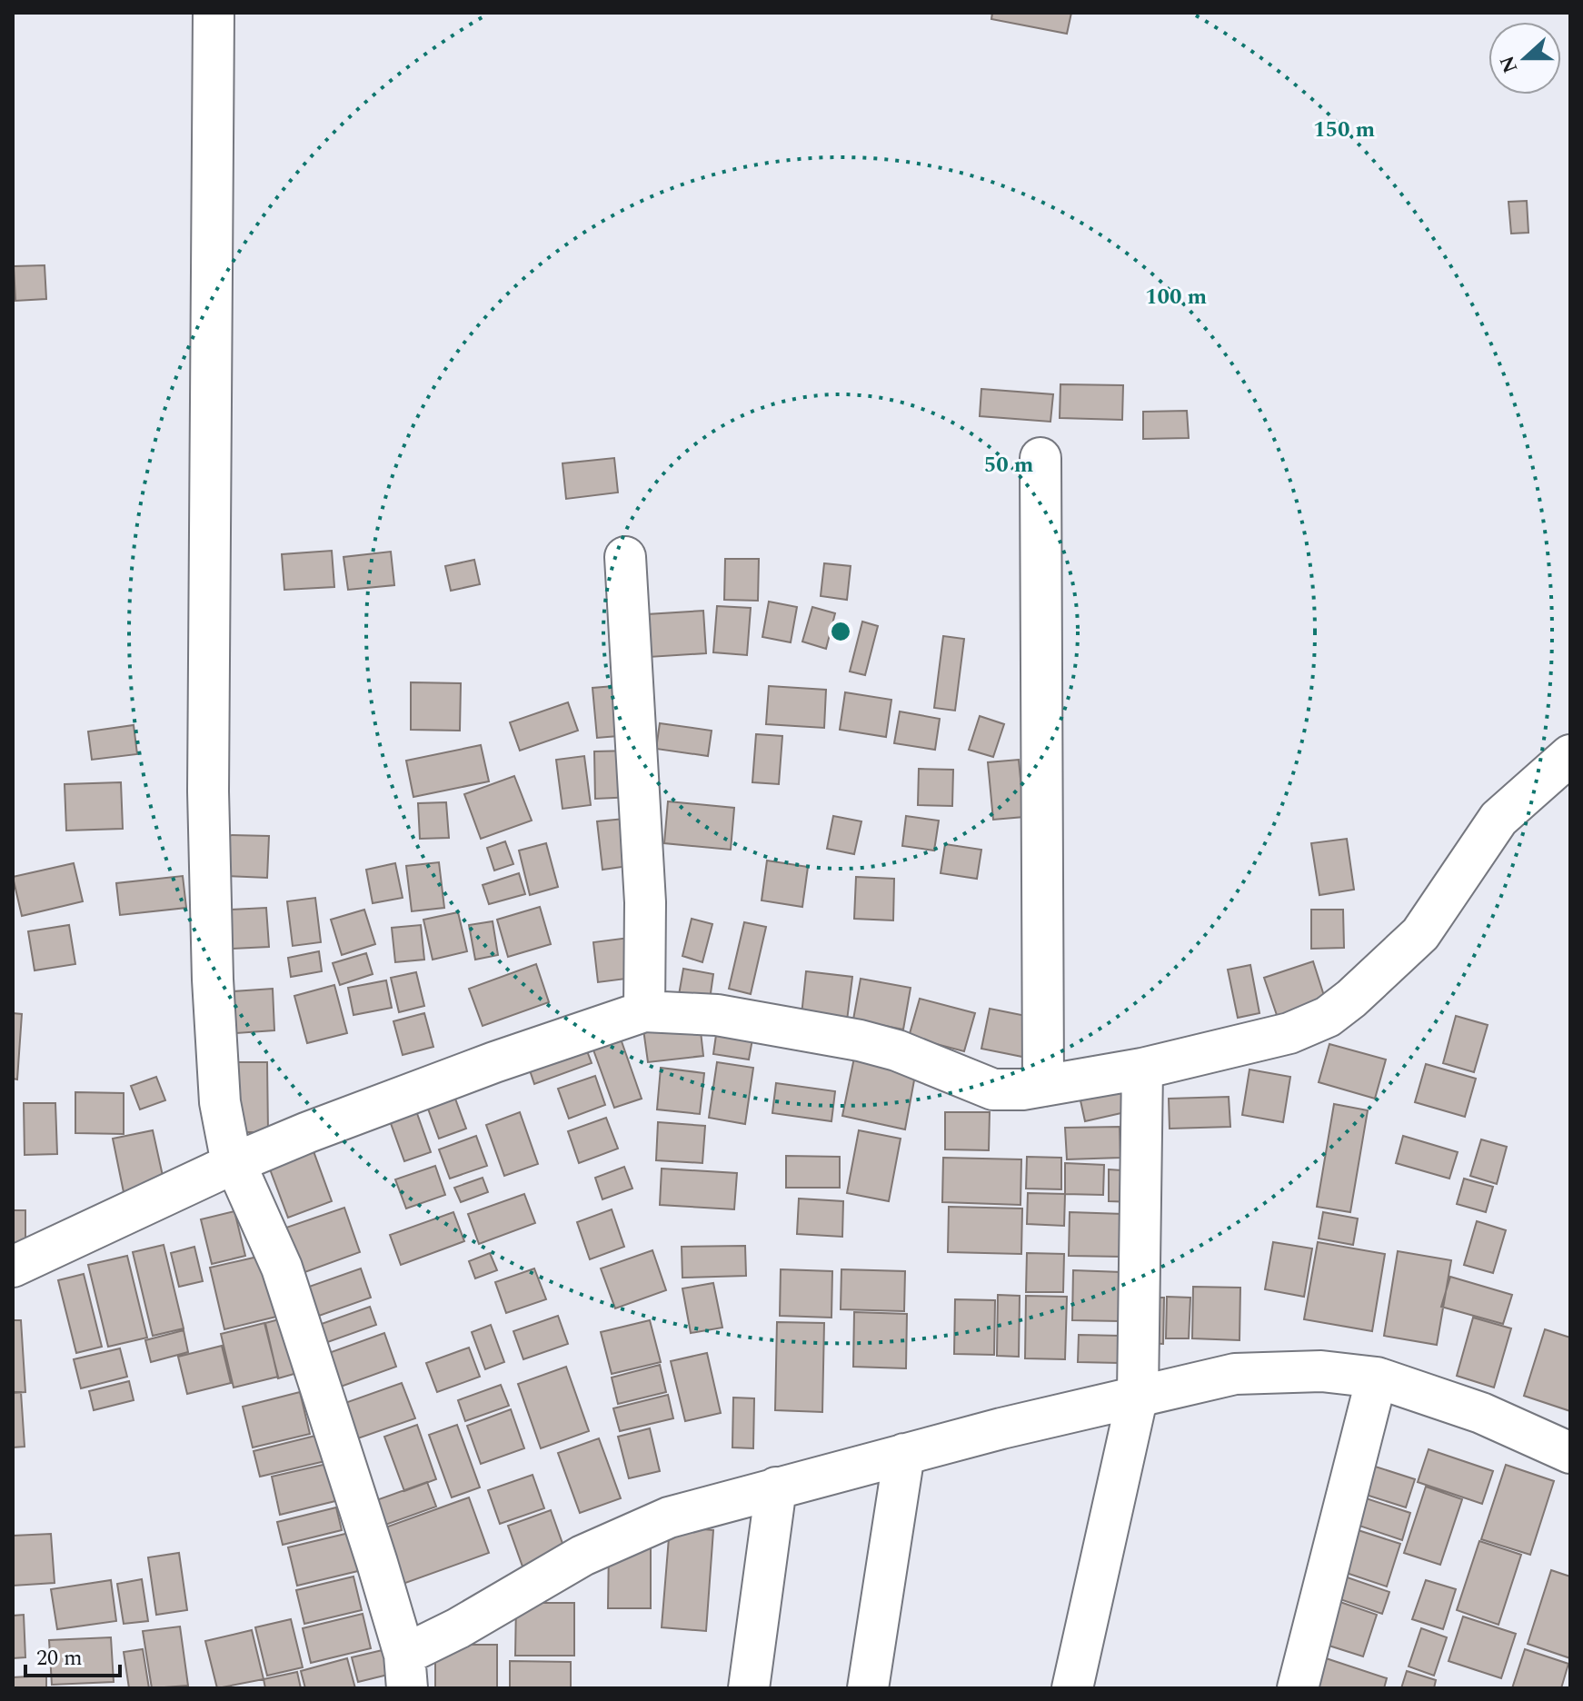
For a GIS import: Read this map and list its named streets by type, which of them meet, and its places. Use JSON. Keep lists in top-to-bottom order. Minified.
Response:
{"scale_bar":"20 m","north":"left","rings":["150 m","100 m","50 m"]}
